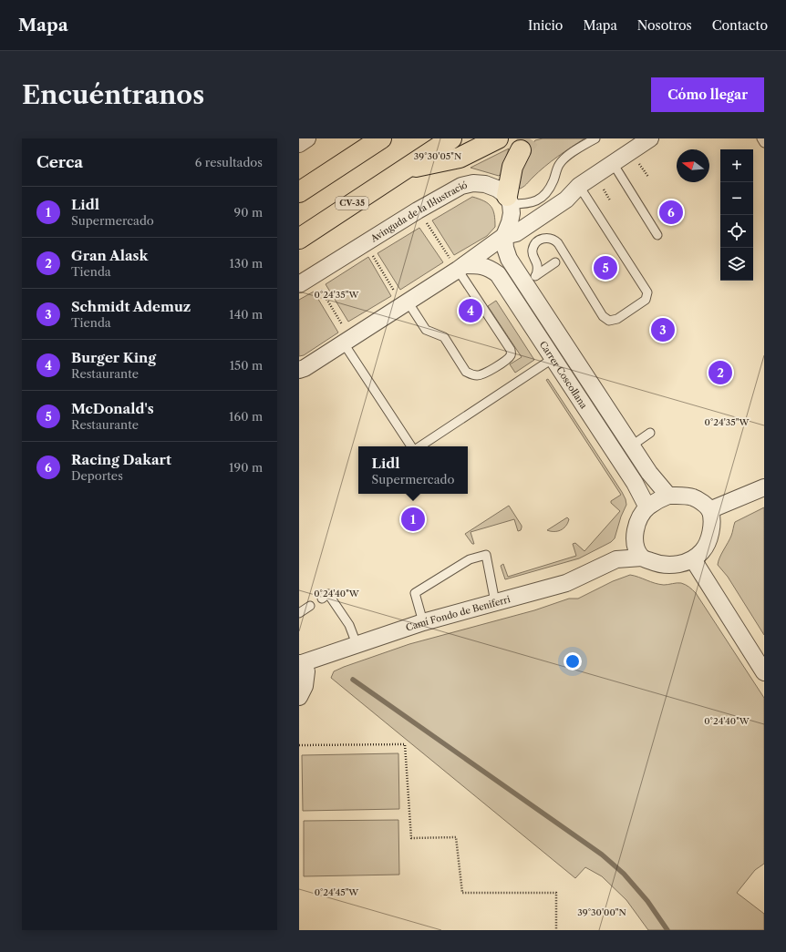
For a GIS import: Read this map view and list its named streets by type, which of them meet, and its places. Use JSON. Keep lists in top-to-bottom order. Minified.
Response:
{"streets":{"highway":["CV-35"],"street":["Avinguda de la Il·lustració","Carrer Coscollana","Camí Fondo de Beniferri"]},"crossings":[["Carrer Coscollana","Camí Fondo de Beniferri"]],"north":"left","page":{"header":"Mapa","nav":["Inicio","Mapa","Nosotros","Contacto"],"buttons":"Cómo llegar","title":"Encuéntranos","heading":["Cerca","6 resultados"],"map_buttons":["+","−"],"list":[{"mark":"1","name":"Lidl","note":"Supermercado","value":"90 m"},{"mark":"2","name":"Gran Alask","note":"Tienda","value":"130 m"},{"mark":"3","name":"Schmidt Ademuz","note":"Tienda","value":"140 m"},{"mark":"4","name":"Burger King","note":"Restaurante","value":"150 m"},{"mark":"5","name":"McDonald's","note":"Restaurante","value":"160 m"},{"mark":"6","name":"Racing Dakart","note":"Deportes","value":"190 m"}],"pins":["6","5","4","3","2","1"],"popup":["Lidl","Supermercado"]},"coordinates":["39°30'05\"N","0°24'35\"W","0°24'40\"W","0°24'45\"W","39°30'00\"N"]}
